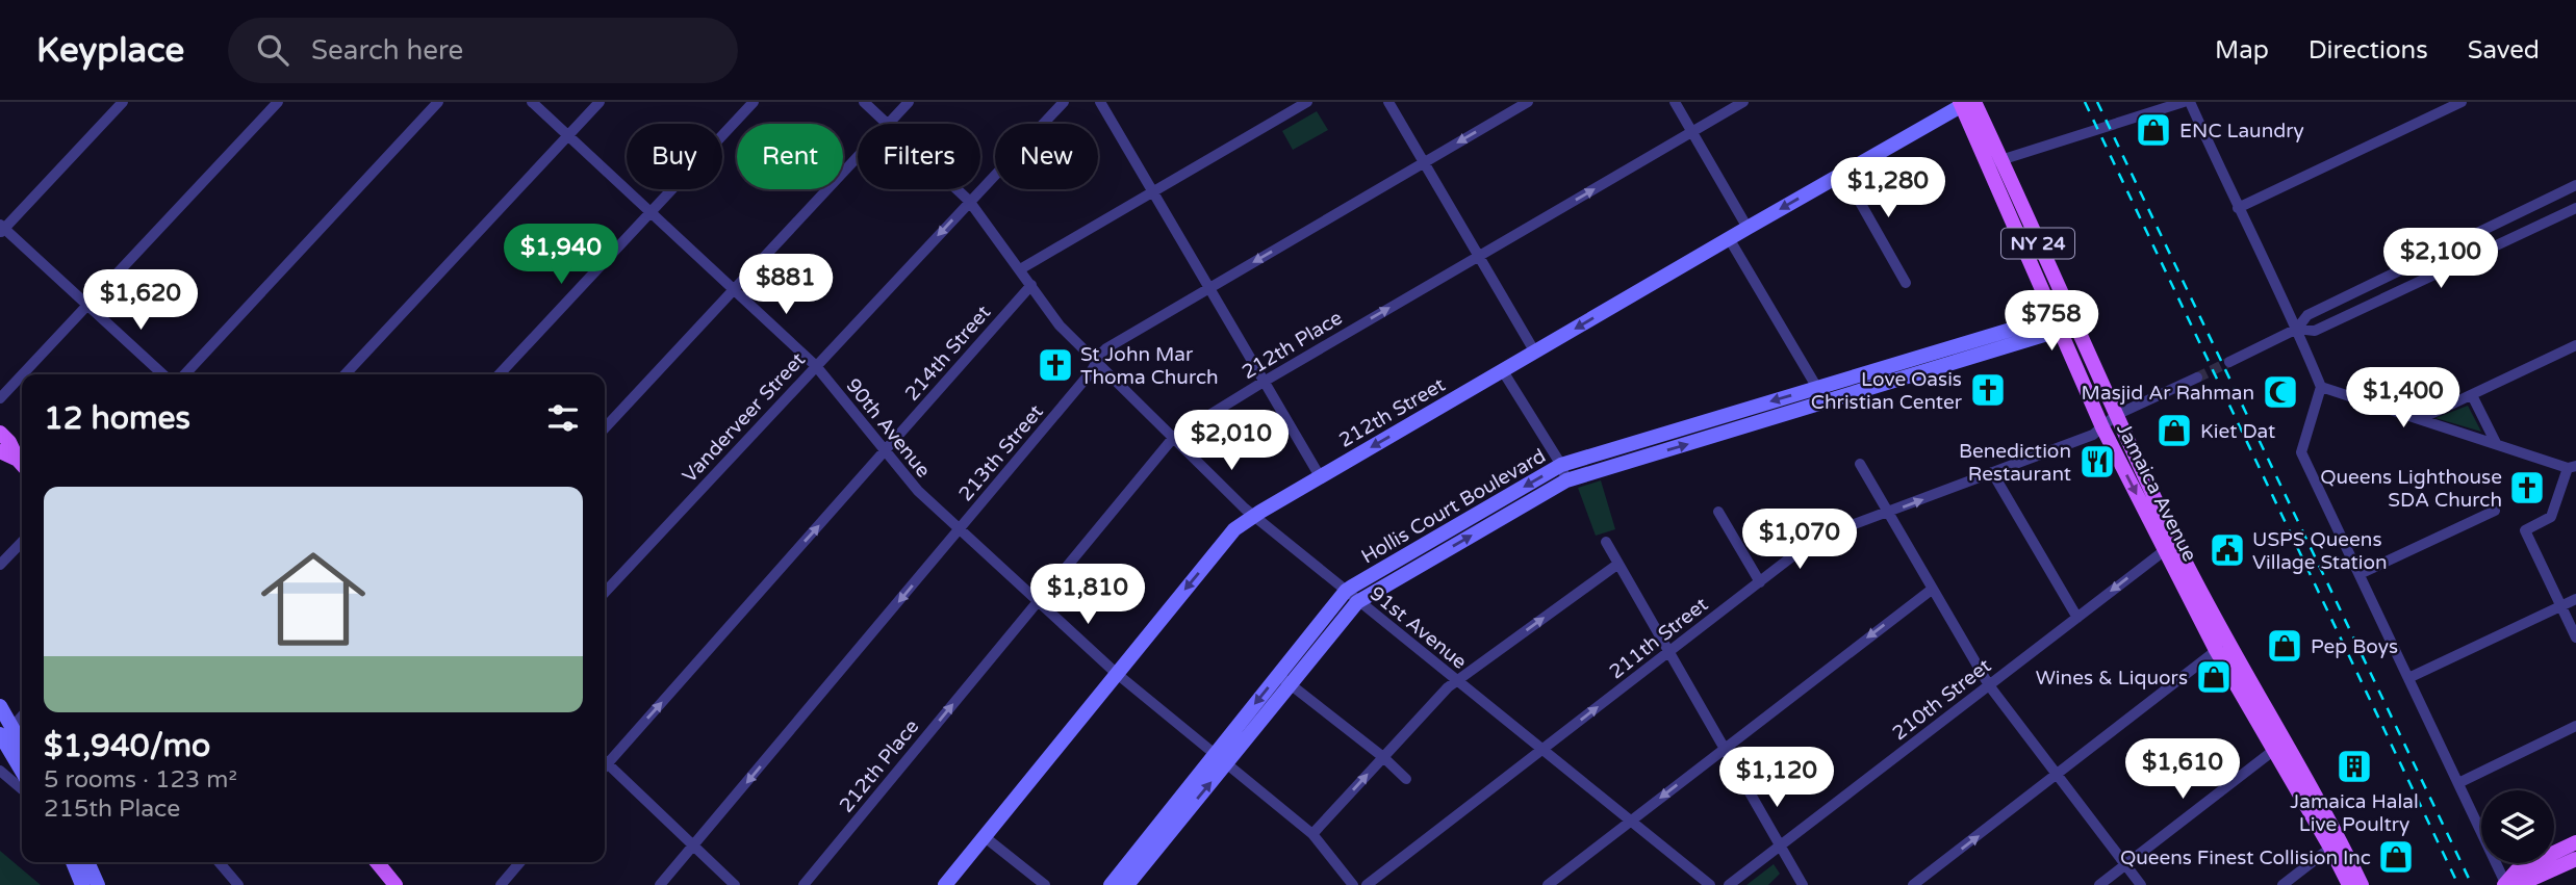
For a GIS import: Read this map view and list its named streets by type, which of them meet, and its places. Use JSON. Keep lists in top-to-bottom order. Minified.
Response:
{"streets":{"main road":["212th Street","Jamaica Avenue","Hollis Court Boulevard"],"street":["212th Place","214th Street","Vanderveer Street","90th Avenue","213th Street","91st Avenue","211th Street","210th Street"]},"crossings":[["212th Place","90th Avenue"],["212th Place","91st Avenue"],["214th Street","90th Avenue"],["214th Street","91st Avenue"],["212th Street","90th Avenue"],["212th Street","Jamaica Avenue"],["212th Street","91st Avenue"],["Vanderveer Street","90th Avenue"],["90th Avenue","213th Street"],["90th Avenue","Hollis Court Boulevard"],["213th Street","91st Avenue"],["Jamaica Avenue","Hollis Court Boulevard"],["Jamaica Avenue","211th Street"],["Jamaica Avenue","210th Street"],["Hollis Court Boulevard","91st Avenue"],["91st Avenue","211th Street"]],"one_way":["212th Place","214th Street","212th Street","213th Street"],"places":{"shop":["ENC Laundry","Kiet Dat","Pep Boys","Wines & Liquors","Queens Finest Collision Inc"],"church":["St John Mar Thoma Church","Love Oasis Christian Center","Queens Lighthouse SDA Church"],"mosque":["Masjid Ar Rahman"],"restaurant":["Benediction Restaurant"],"public building":["USPS Queens Village Station"],"building":["Jamaica Halal Live Poultry"]},"page":{"header":"Keyplace","search":"Search here","nav":["Map","Directions","Saved"],"chip":["Buy","Rent","Filters","New"],"price":["$1,280","$1,940","$2,100","$881","$1,620","$758","$1,400","$2,010","$1,070","$1,810","$1,610","$1,120"],"heading":"12 homes","list":[{"name":"$1,940/mo","note":"5 rooms · 123 m² · 215th Place"}]}}
